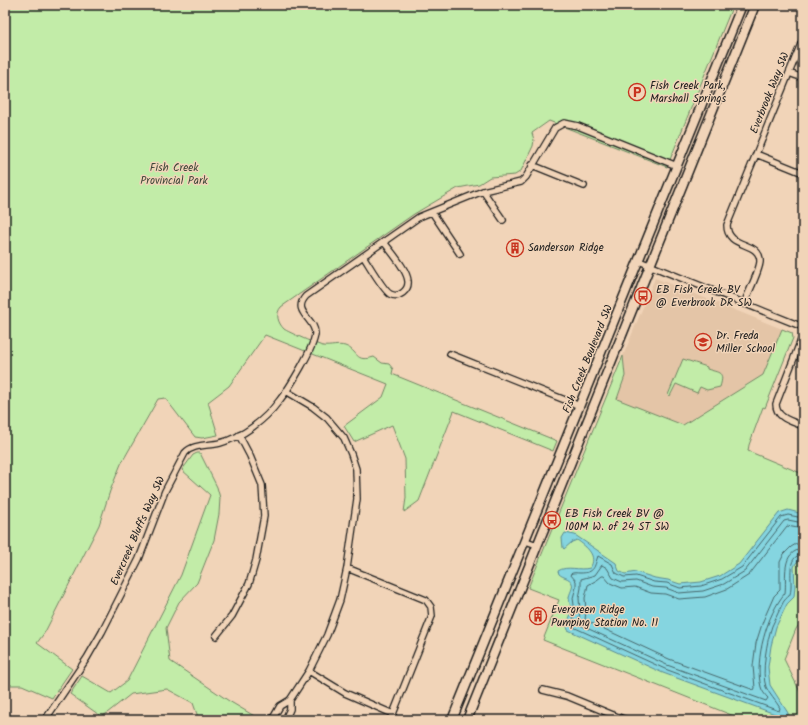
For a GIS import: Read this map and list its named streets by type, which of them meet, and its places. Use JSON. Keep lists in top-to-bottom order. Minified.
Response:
{"streets":{"main road":["Fish Creek Boulevard SW"],"street":["Everbrook Way SW","Evercreek Bluffs Way SW"]},"parks":["Fish Creek Provincial Park"],"places":{"parking":["Fish Creek Park, Marshall Springs"],"building":["Sanderson Ridge","Evergreen Ridge Pumping Station No. 11"],"bus stop":["EB Fish Creek BV @ Everbrook DR SW","EB Fish Creek BV @ 100M W. of 24 ST SW"],"school or university":["Dr. Freda Miller School"]}}
